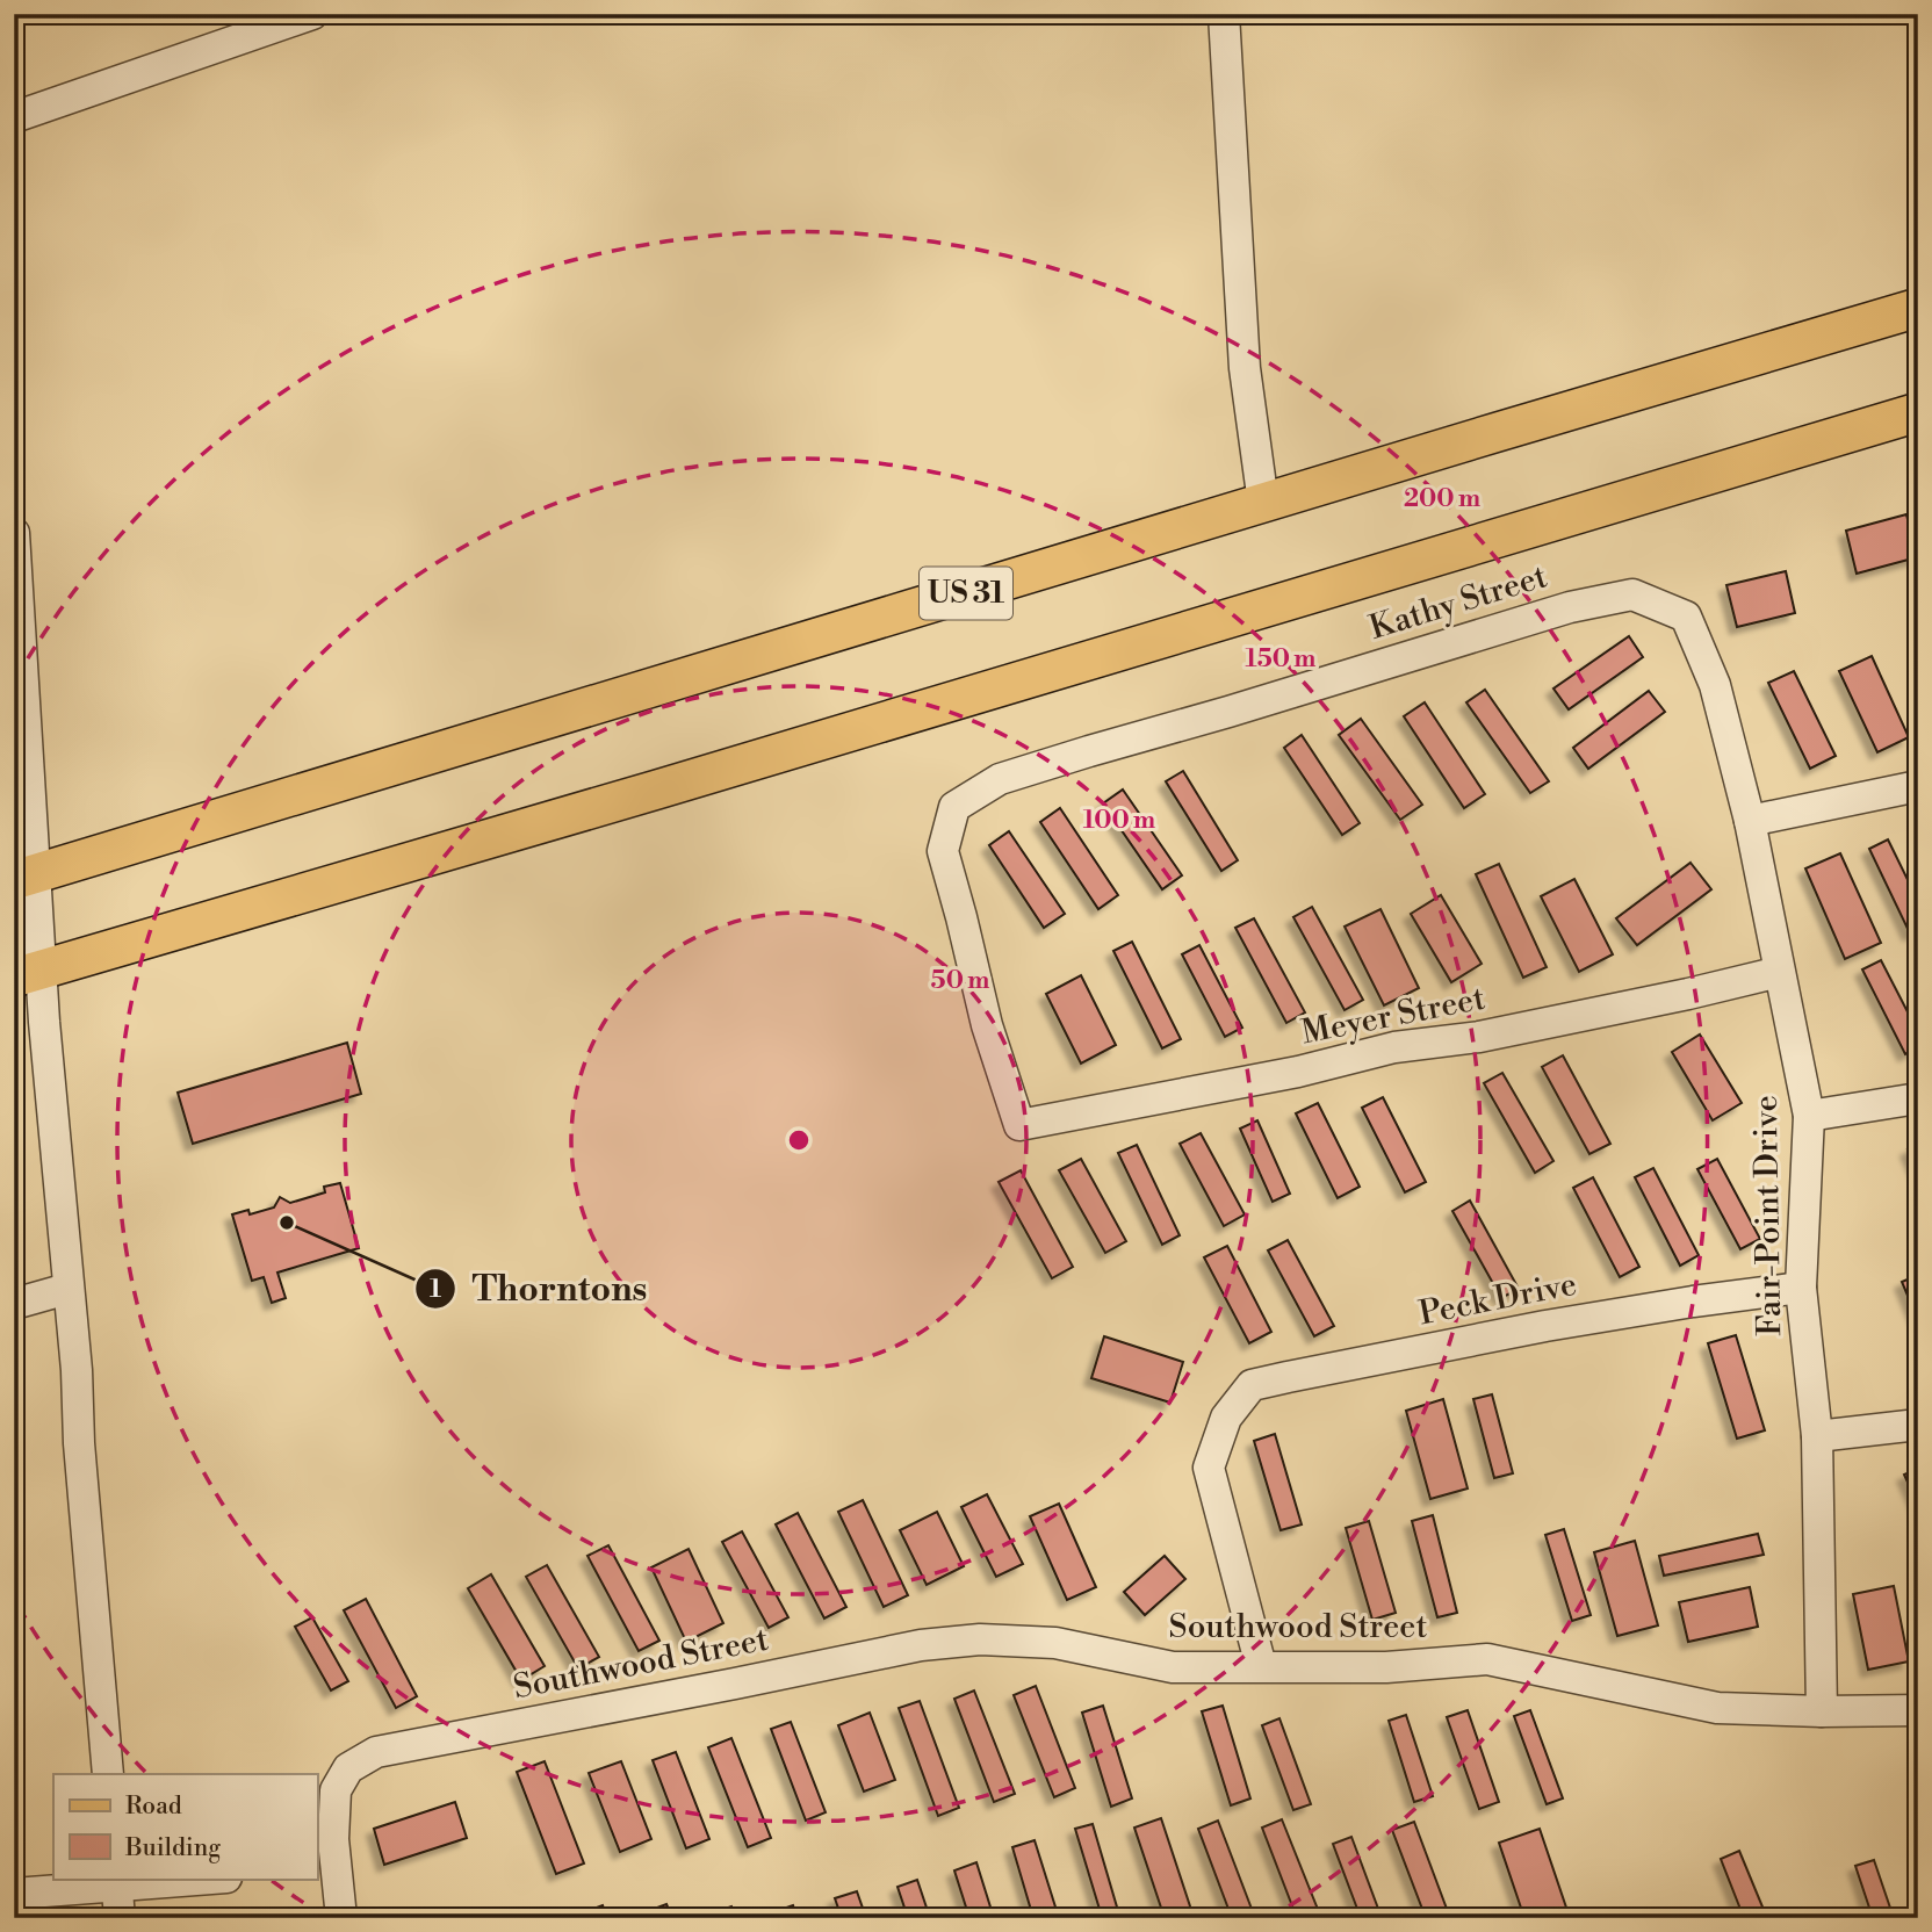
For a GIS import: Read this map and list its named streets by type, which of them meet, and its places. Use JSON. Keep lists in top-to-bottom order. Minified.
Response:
{"streets":{"main road":["US 31"],"street":["Kathy Street","Meyer Street","Fair-Point Drive","Peck Drive","Southwood Street"]},"crossings":[["Kathy Street","Meyer Street"],["Kathy Street","Fair-Point Drive"],["Meyer Street","Fair-Point Drive"],["Fair-Point Drive","Peck Drive"],["Fair-Point Drive","Southwood Street"],["Peck Drive","Southwood Street"]],"places":["Thorntons"],"legend":["Road","Building"],"rings":["200 m","150 m","100 m","50 m"]}
